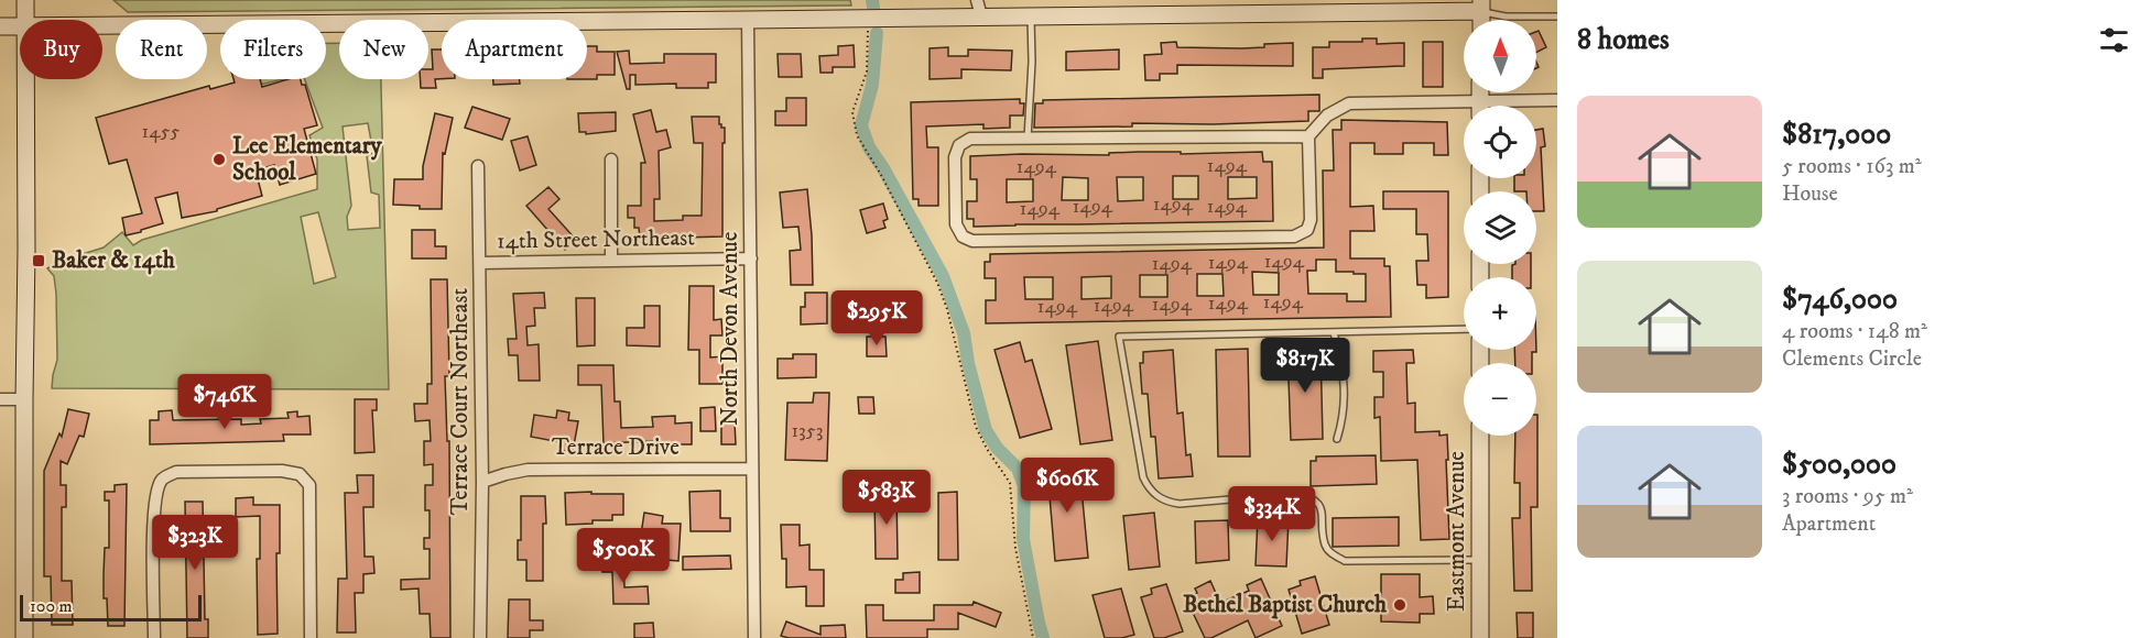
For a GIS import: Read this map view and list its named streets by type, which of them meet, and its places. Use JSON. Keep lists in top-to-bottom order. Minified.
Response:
{"streets":{"street":["14th Street Northeast","North Devon Avenue","Terrace Court Northeast","Terrace Drive","Eastmont Avenue"]},"crossings":[["14th Street Northeast","North Devon Avenue"],["14th Street Northeast","Terrace Court Northeast"],["North Devon Avenue","Terrace Drive"],["Terrace Court Northeast","Terrace Drive"]],"places":{"other":["Lee Elementary School","Bethel Baptist Church"],"transit":["Baker & 14th"]},"house_numbers":["1455","1494","1494","1494","1494","1494","1494","1494","1494","1494","1494","1494","1494","1494","1494","1353"],"scale_bar":"100 m","north":"top","page":{"heading":"8 homes","map_buttons":["+","−"],"chip":["Buy","Rent","Filters","New","Apartment"],"list":[{"name":"$817,000","note":"5 rooms · 163 m² · House"},{"name":"$746,000","note":"4 rooms · 148 m² · Clements Circle"},{"name":"$500,000","note":"3 rooms · 95 m² · Apartment"}],"price":["$295K","$817K","$746K","$606K","$583K","$334K","$323K","$500K"],"scale":"100 m"}}
